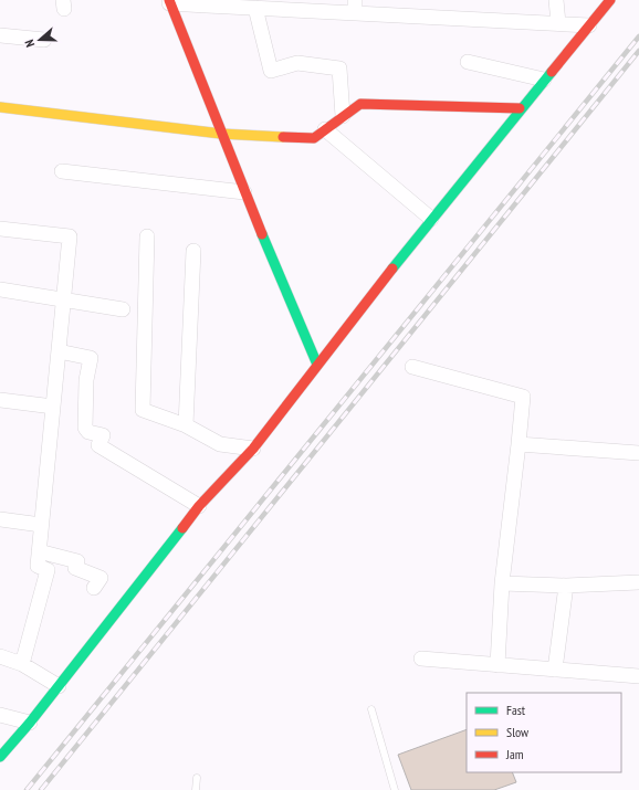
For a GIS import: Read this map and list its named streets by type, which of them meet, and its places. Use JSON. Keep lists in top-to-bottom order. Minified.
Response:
{"legend":["Fast","Slow","Jam"],"north":"left"}
